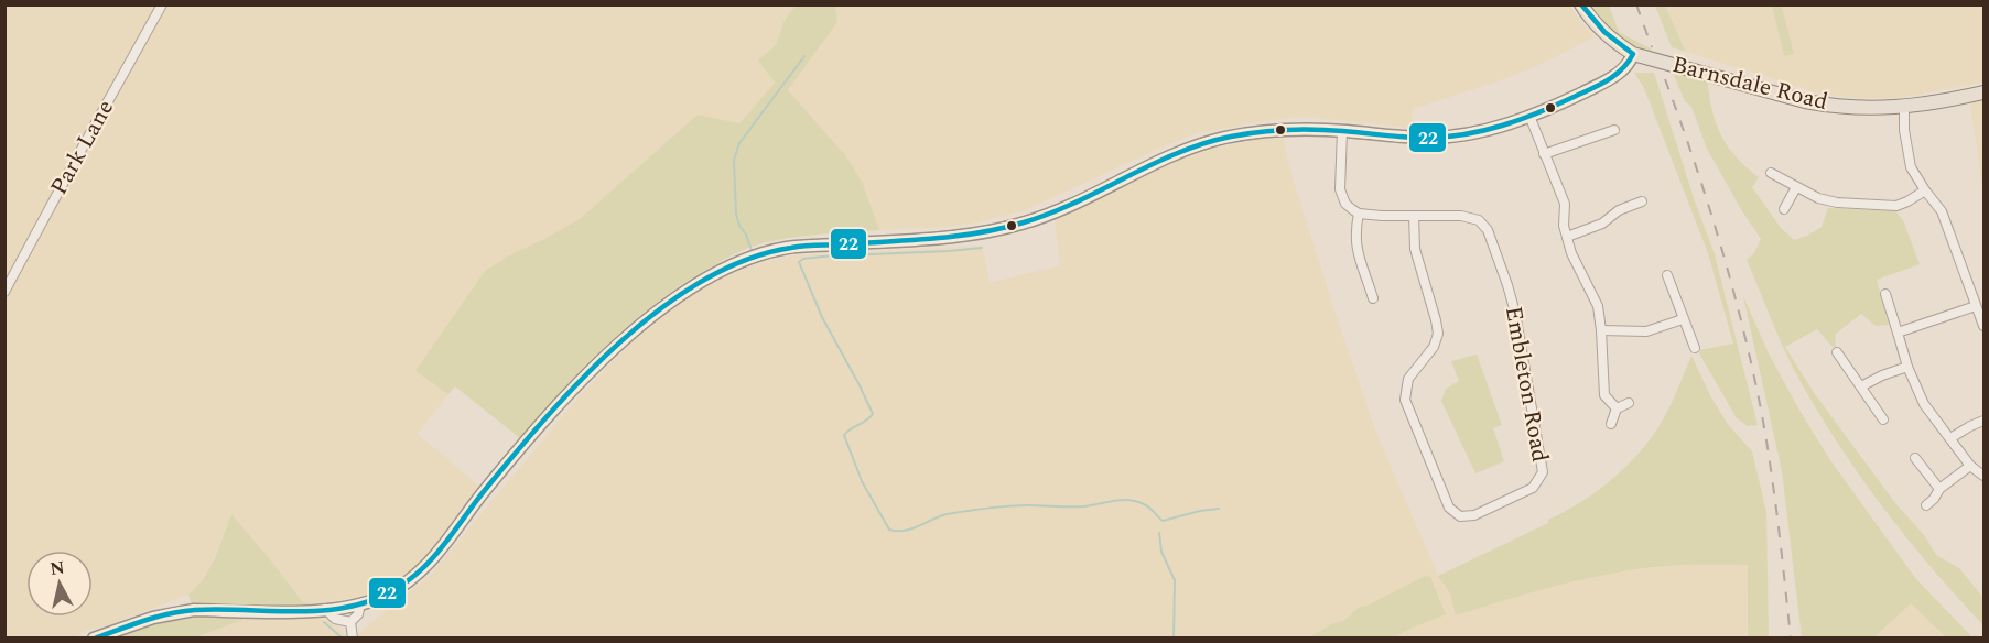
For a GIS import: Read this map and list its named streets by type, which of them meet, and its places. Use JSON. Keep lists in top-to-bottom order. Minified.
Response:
{"streets":{"main road":["Barnsdale Road"],"street":["Park Lane","Embleton Road"]},"lines":["transit line 22"],"north":"top"}
